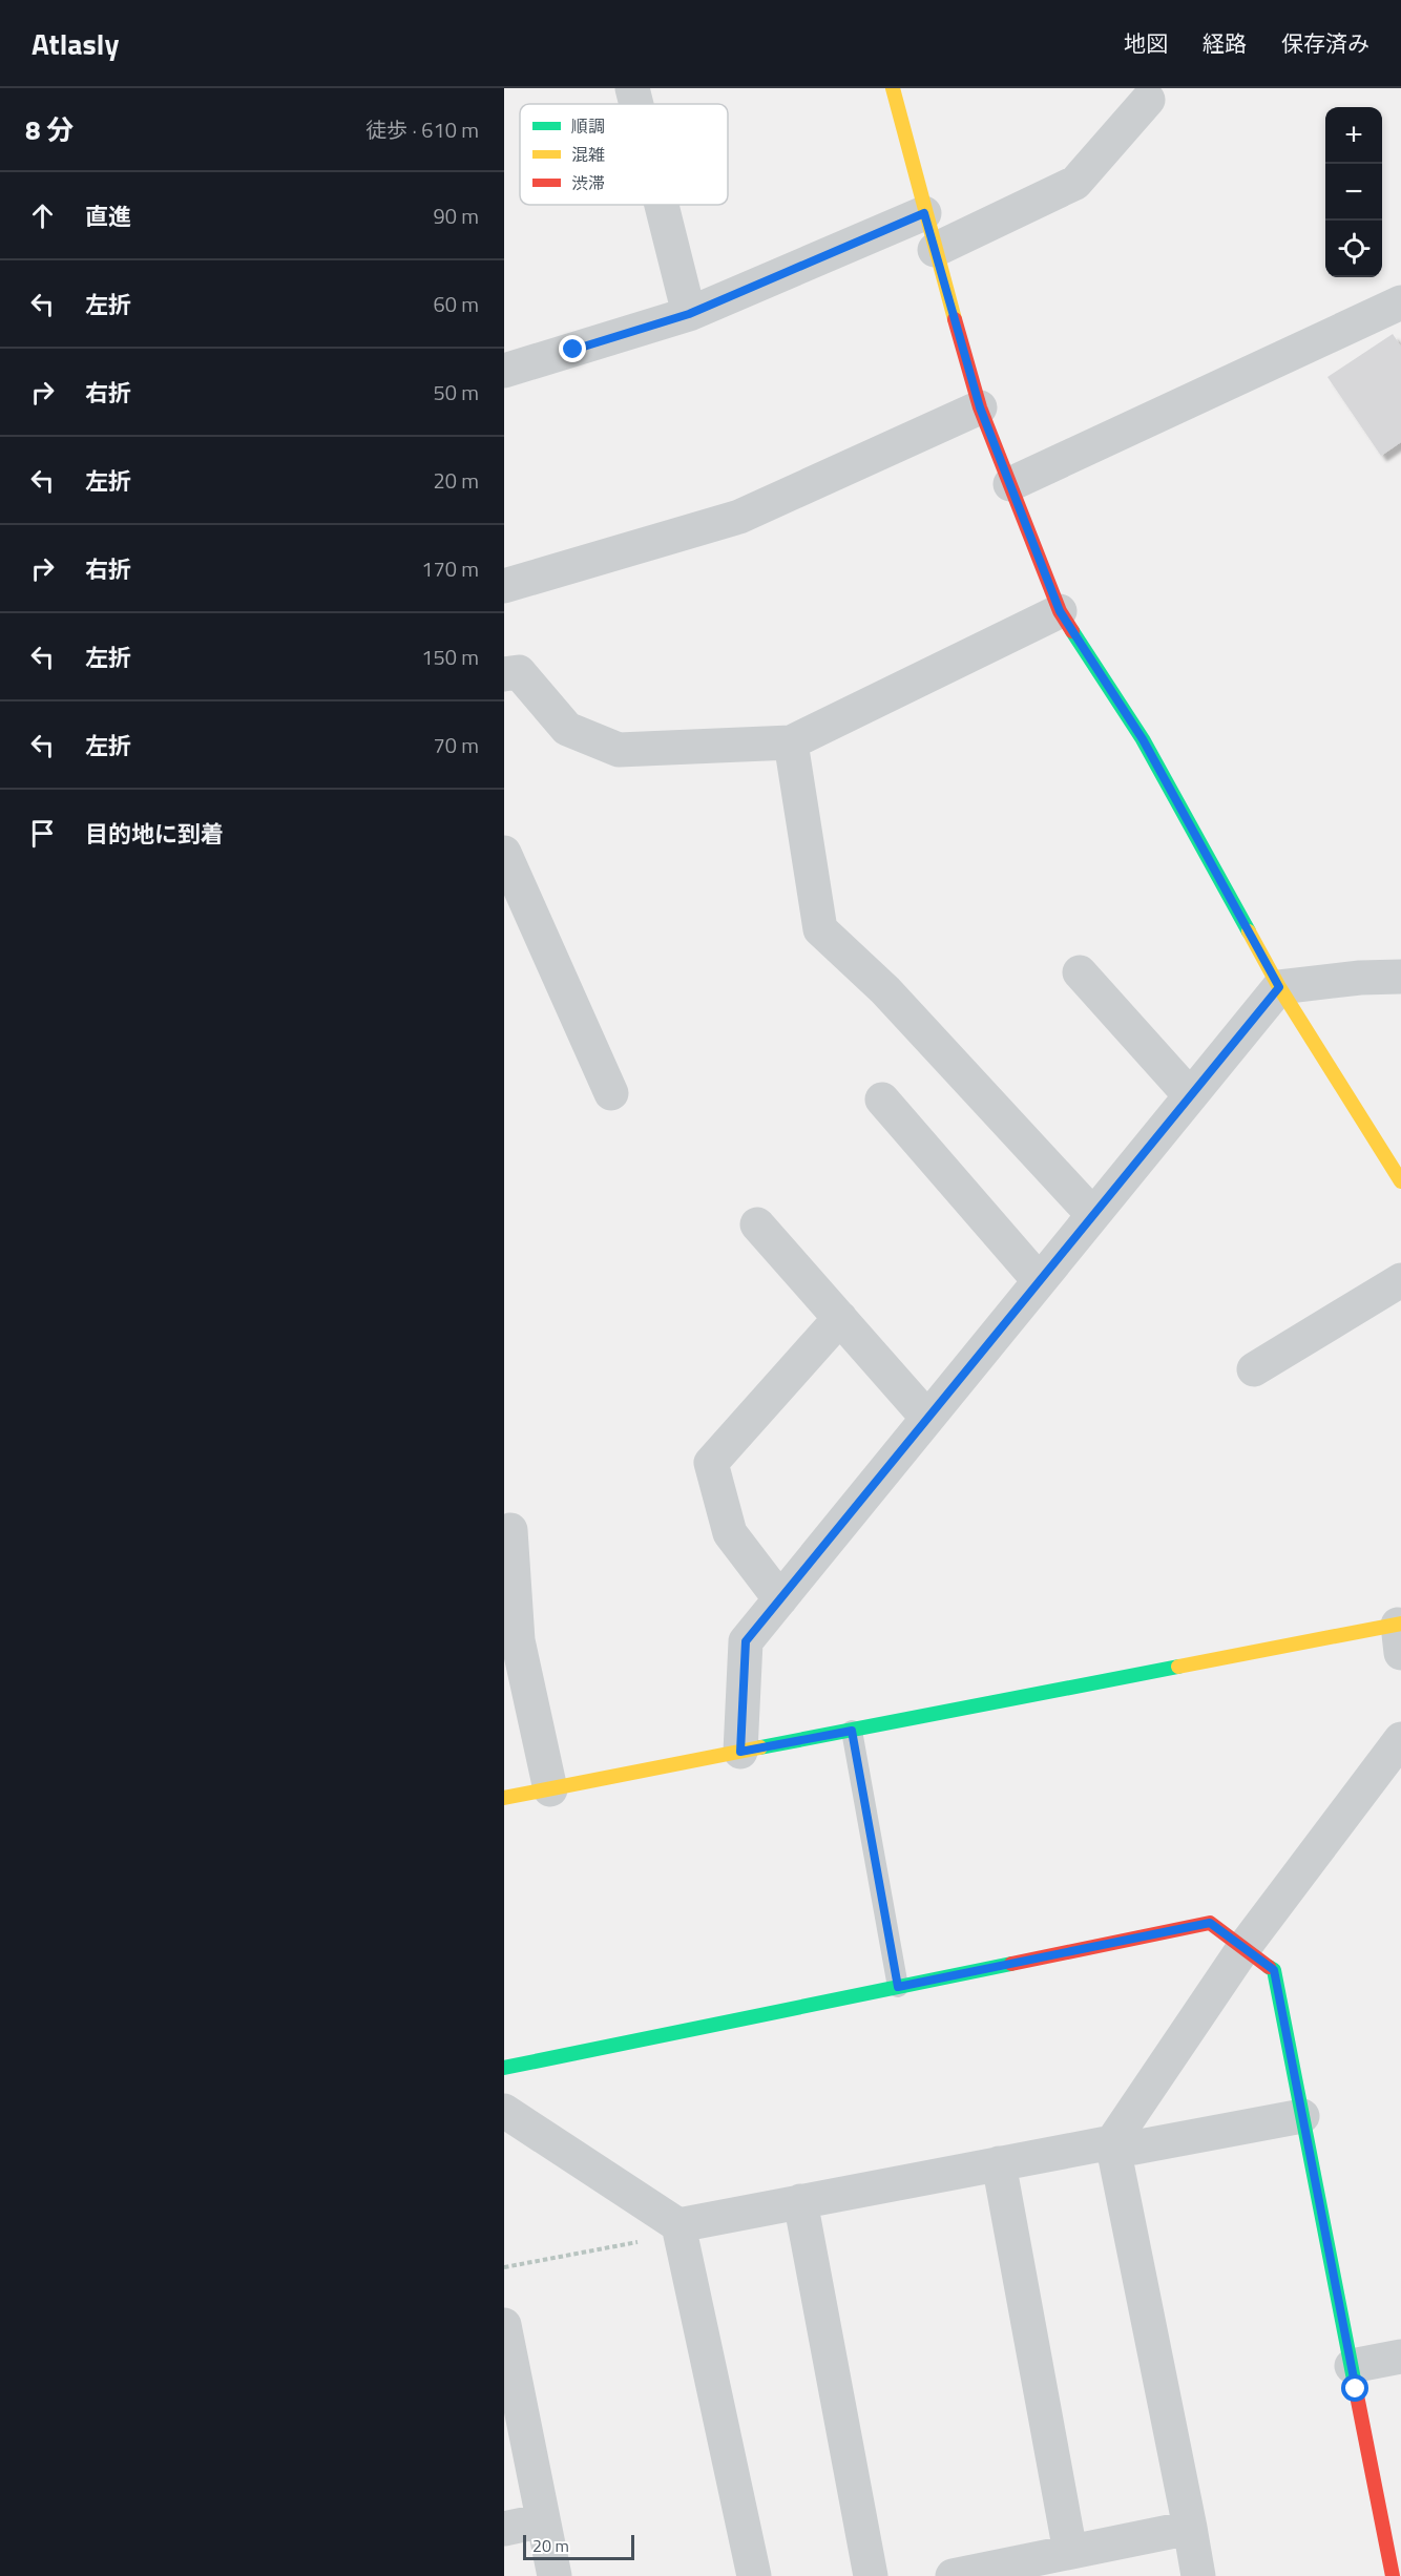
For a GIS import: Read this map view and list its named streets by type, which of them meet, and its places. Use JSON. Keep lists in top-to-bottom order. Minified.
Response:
{"legend":["順調","混雑","渋滞"],"scale_bar":"20 m","page":{"header":"Atlasly","nav":["地図","経路","保存済み"],"heading":["8 分","徒歩 · 610 m"],"map_buttons":["+","−"],"list":[["直進","90 m"],["左折","60 m"],["右折","50 m"],["左折","20 m"],["右折","170 m"],["左折","150 m"],["左折","70 m"],"目的地に到着"],"scale":"20 m"}}
